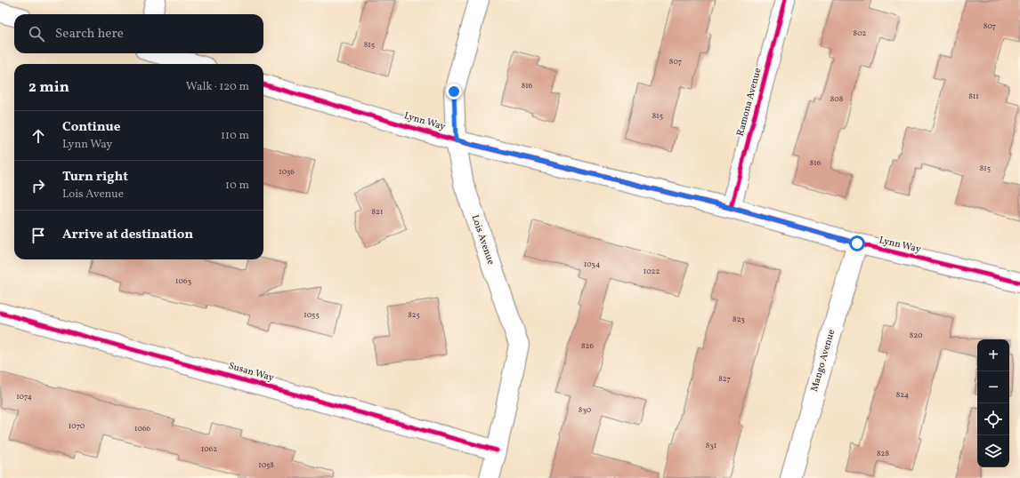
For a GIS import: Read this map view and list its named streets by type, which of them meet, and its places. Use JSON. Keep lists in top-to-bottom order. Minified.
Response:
{"streets":{"street":["Ramona Avenue","Lynn Way","Lois Avenue","Mango Avenue","Susan Way"]},"crossings":[["Ramona Avenue","Lynn Way"],["Lynn Way","Lois Avenue"],["Lynn Way","Mango Avenue"],["Lois Avenue","Susan Way"]],"house_numbers":["807","802","815","807","816","811","808","815","816","815","1056","821","1034","1022","1063","1055","825","823","820","826","827","824","1074","830","1070","1066","831","1062","828","1058"],"page":{"search":"Search here","heading":["2 min","Walk · 120 m"],"list":[["Continue","Lynn Way","110 m"],["Turn right","Lois Avenue","10 m"],"Arrive at destination"],"map_buttons":["+","−"]}}
